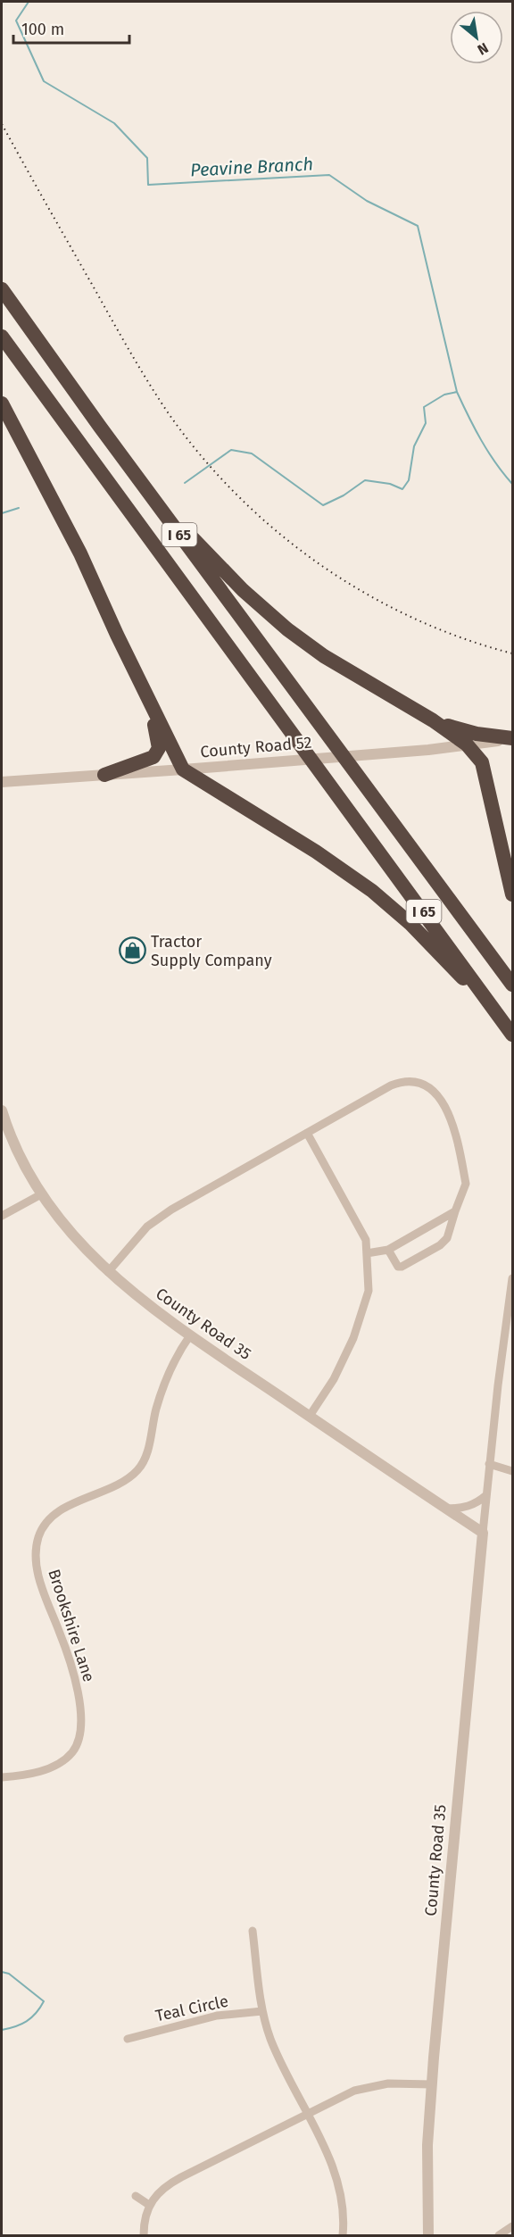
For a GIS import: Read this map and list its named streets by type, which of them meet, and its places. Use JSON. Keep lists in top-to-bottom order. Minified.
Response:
{"streets":{"highway":["I 65"],"street":["County Road 52","County Road 35","Brookshire Lane","Teal Circle"]},"crossings":[["County Road 35","Brookshire Lane"]],"water":["Peavine Branch"],"places":{"shop":["Tractor Supply Company"]},"scale_bar":"100 m","north":"bottom right"}
